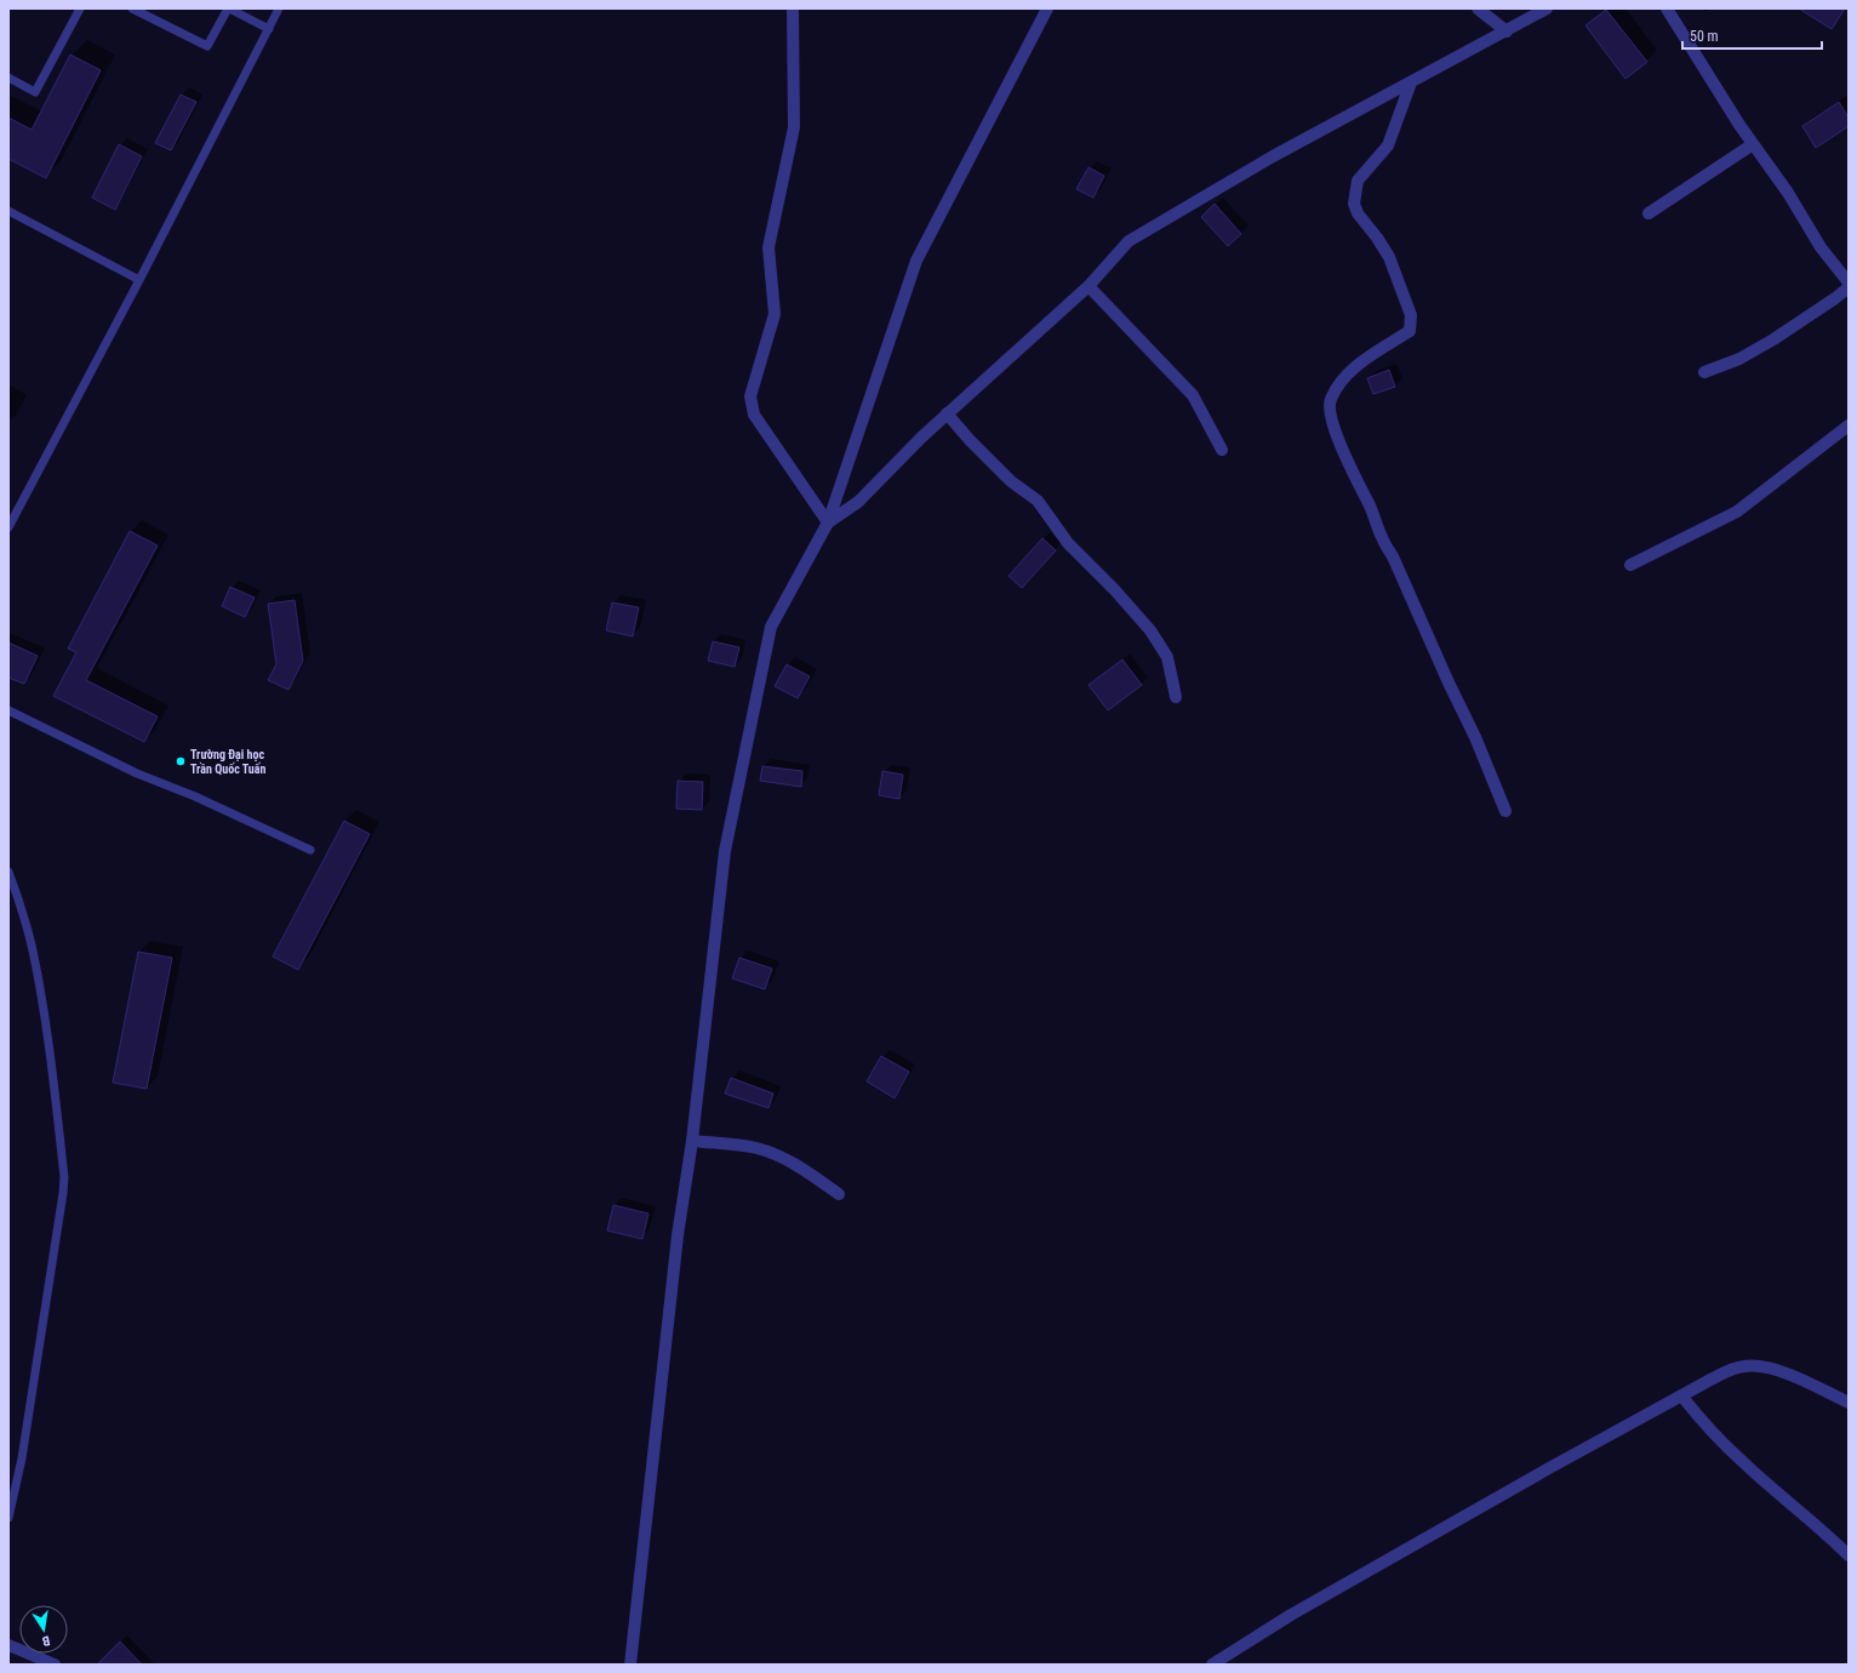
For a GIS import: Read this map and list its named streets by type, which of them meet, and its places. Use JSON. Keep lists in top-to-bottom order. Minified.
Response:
{"places":["Trường Đại học Trần Quốc Tuấn"],"scale_bar":"50 m","north":"bottom"}
